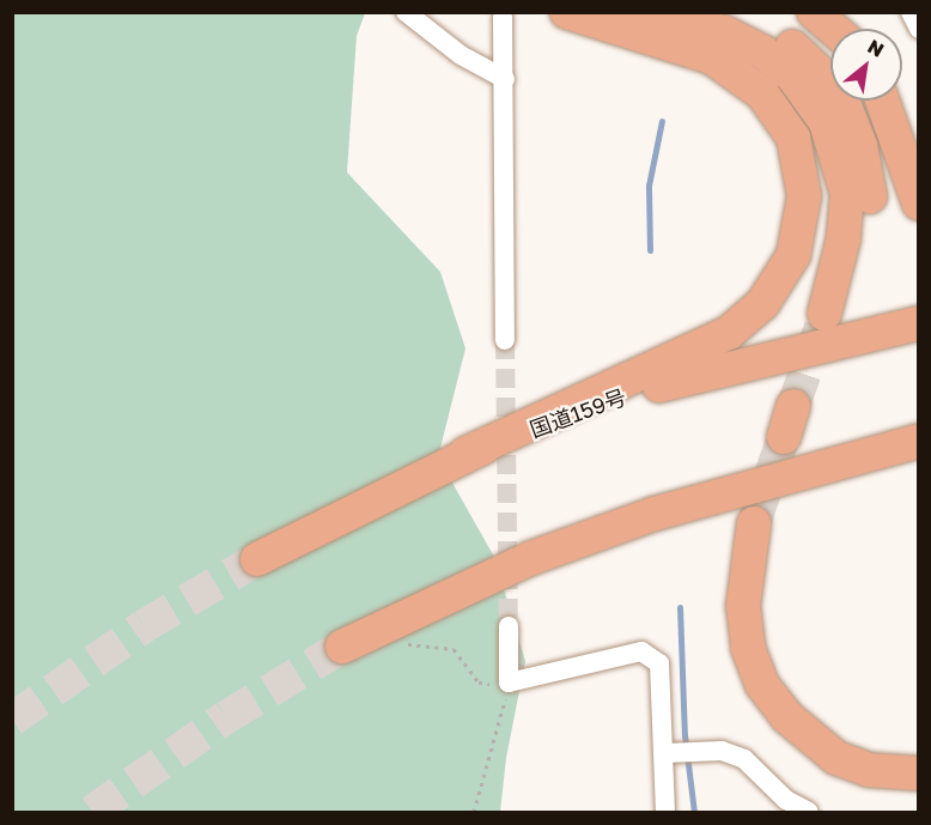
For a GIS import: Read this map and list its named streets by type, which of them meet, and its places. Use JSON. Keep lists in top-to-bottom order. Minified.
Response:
{"streets":{"highway":["国道159号"]},"north":"top right"}
